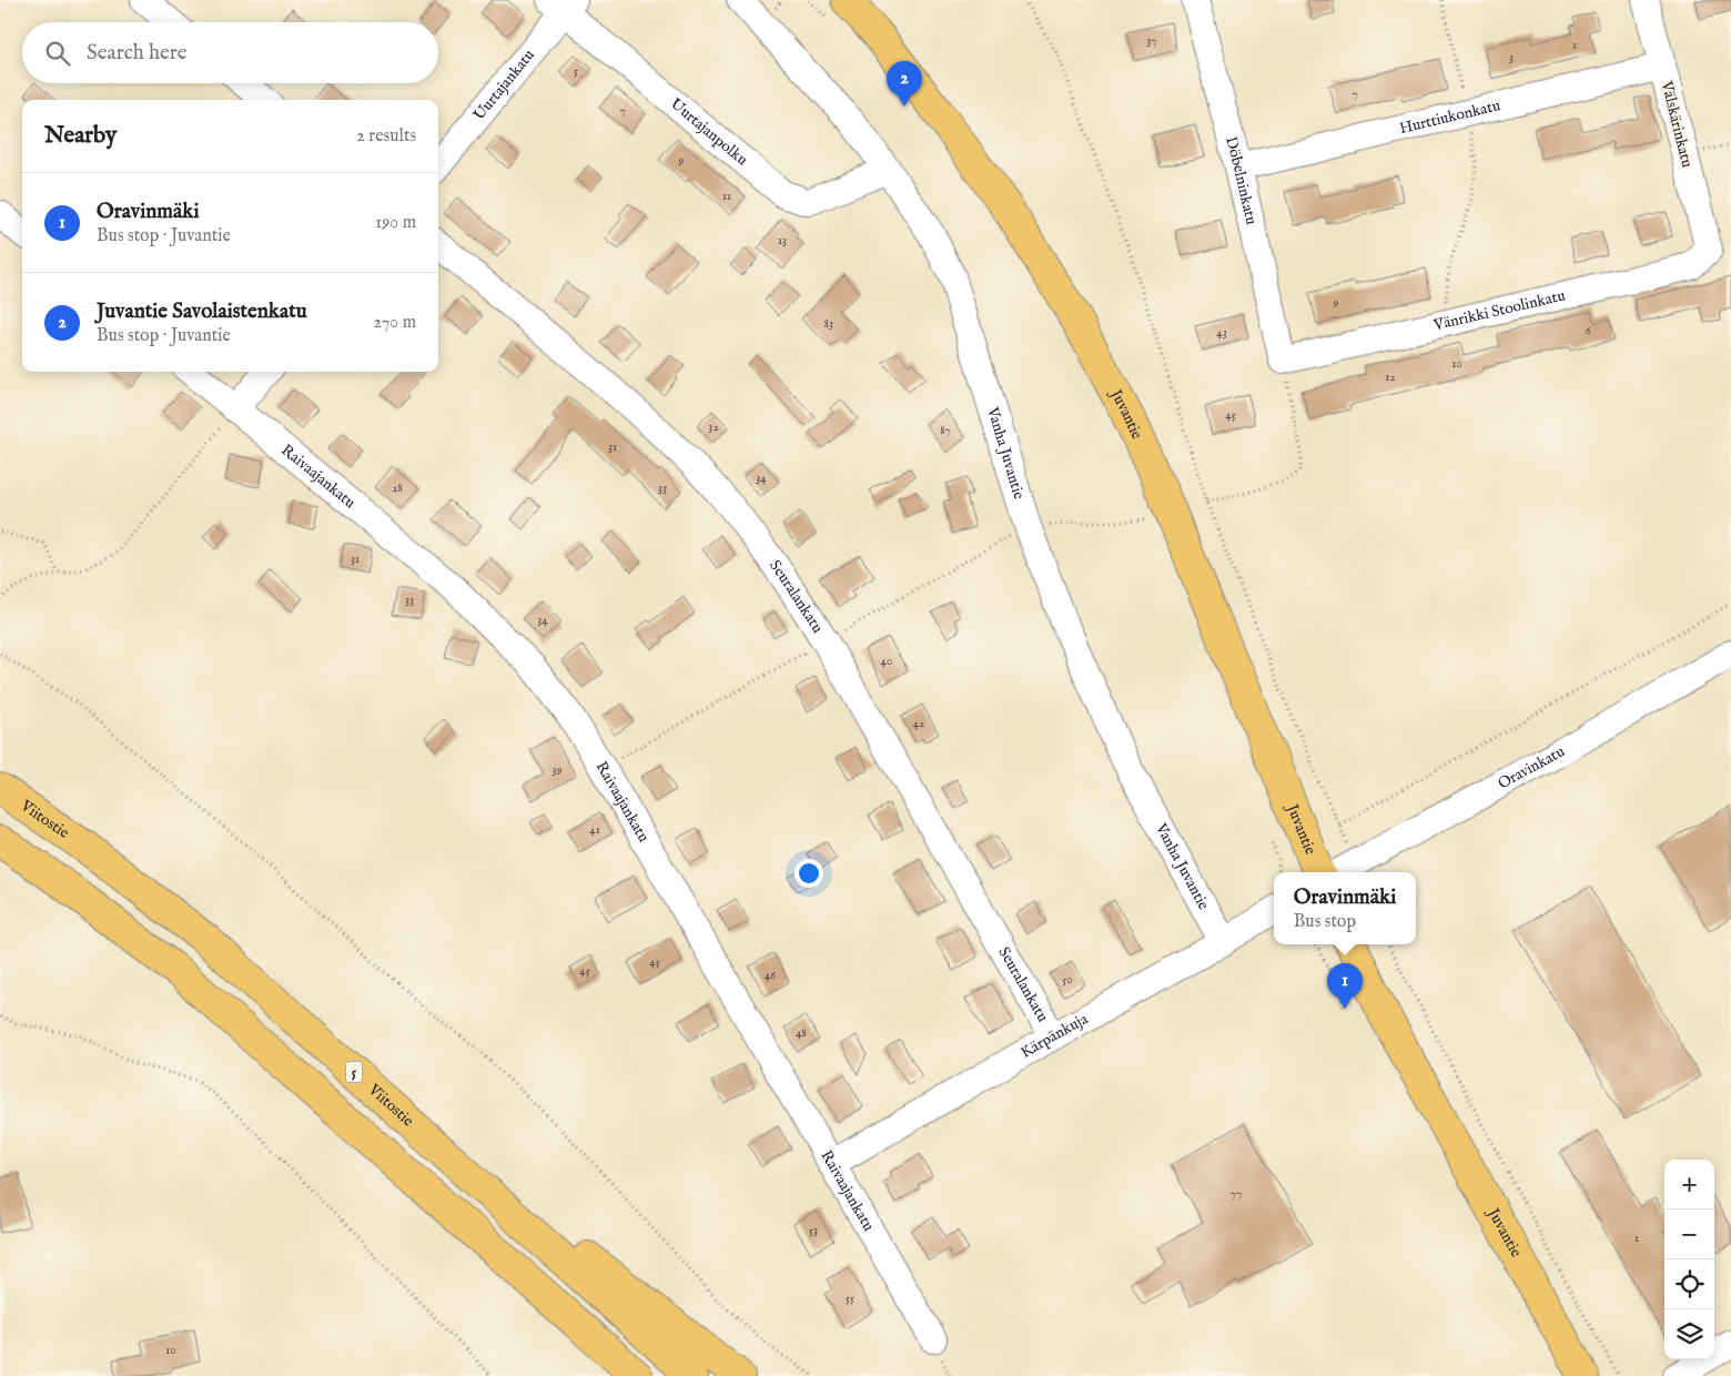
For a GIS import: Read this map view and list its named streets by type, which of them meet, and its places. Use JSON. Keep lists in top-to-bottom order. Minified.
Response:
{"streets":{"main road":["Juvantie","Viitostie","5"],"street":["Uurtajankatu","Hurttiukonkatu","Välskärinkatu","Uurtajanpolku","Döbelninkatu","Vänrikki Stoolinkatu","Vanha Juvantie","Raivaajankatu","Seuralankatu","Oravinkatu","Kärpänkuja"]},"crossings":[["Uurtajankatu","Uurtajanpolku"],["Hurttiukonkatu","Välskärinkatu"],["Hurttiukonkatu","Döbelninkatu"],["Välskärinkatu","Vänrikki Stoolinkatu"],["Uurtajanpolku","Vanha Juvantie"],["Döbelninkatu","Vänrikki Stoolinkatu"],["Vanha Juvantie","Kärpänkuja"],["Raivaajankatu","Kärpänkuja"],["Seuralankatu","Kärpänkuja"]],"house_numbers":["37","1","3","5","7","7","9","11","13","9","83","6","43","10","12","45","32","87","31","34","28","33","31","33","34","40","42","39","41","45","45","46","50","48","77","53","1","55","10"],"page":{"search":"Search here","pins":["2","1"],"heading":["Nearby","2 results"],"list":[{"mark":"1","name":"Oravinmäki","note":"Bus stop · Juvantie","value":"190 m"},{"mark":"2","name":"Juvantie Savolaistenkatu","note":"Bus stop · Juvantie","value":"270 m"}],"popup":["Oravinmäki","Bus stop"],"map_buttons":["+","−"]}}
